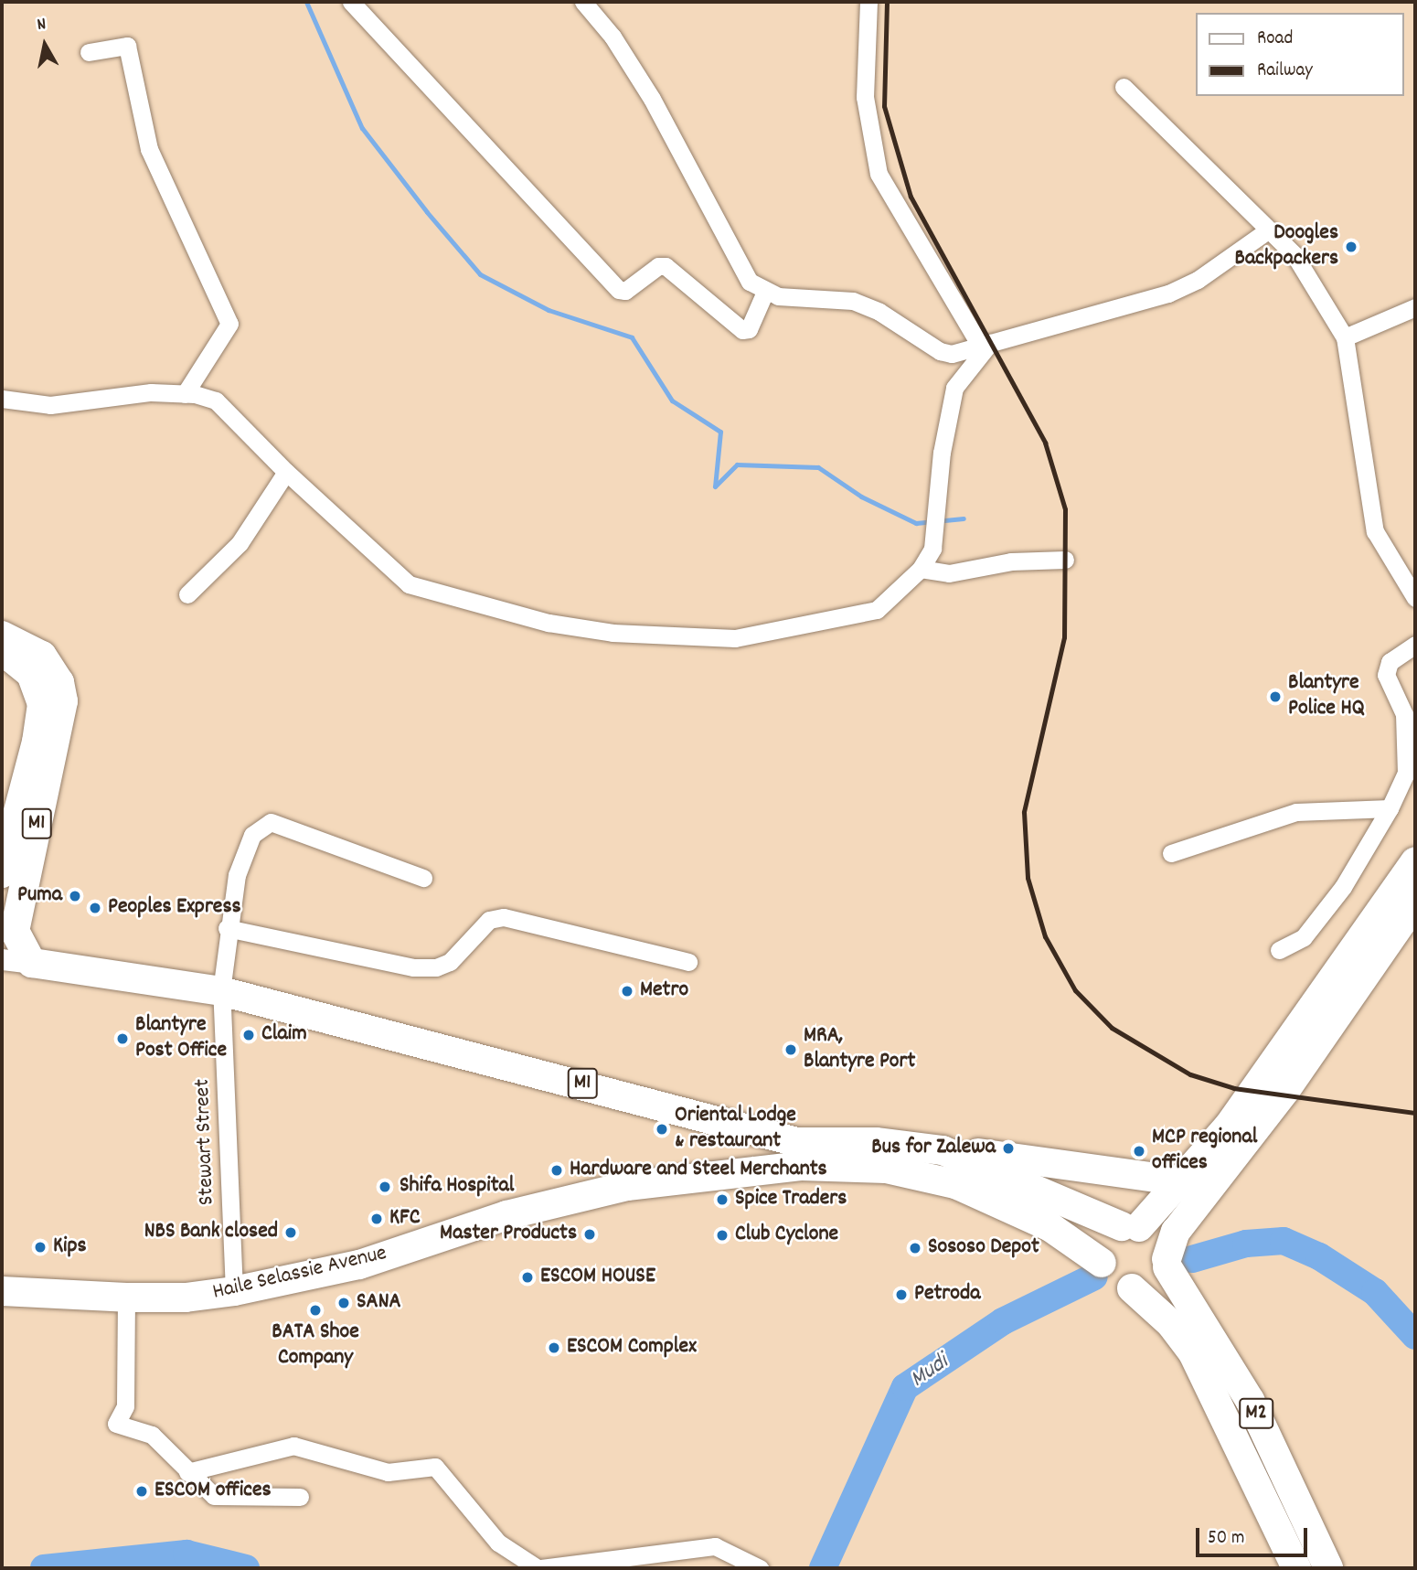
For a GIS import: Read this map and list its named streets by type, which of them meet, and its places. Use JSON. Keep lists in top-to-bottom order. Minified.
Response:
{"streets":{"highway":["M1","Haile Selassie Avenue","M2"],"street":["Stewart Street"]},"crossings":[["M1","Stewart Street"],["M1","Haile Selassie Avenue"],["M1","M2"],["Stewart Street","Haile Selassie Avenue"],["Haile Selassie Avenue","M2"]],"water":["Mudi"],"places":["Doogles Backpackers","Blantyre Police HQ","Puma","Peoples Express","Metro","Claim","Blantyre Post Office","MRA, Blantyre Port","Oriental Lodge & restaurant","Bus for Zalewa","MCP regional offices","Hardware and Steel Merchants","Shifa Hospital","Spice Traders","KFC","NBS Bank closed","Master Products","Club Cyclone","Kips","Sososo Depot","ESCOM HOUSE","Petroda","SANA","BATA Shoe Company","ESCOM Complex","ESCOM offices"],"legend":["Road","Railway"],"scale_bar":"50 m","north":"top"}
